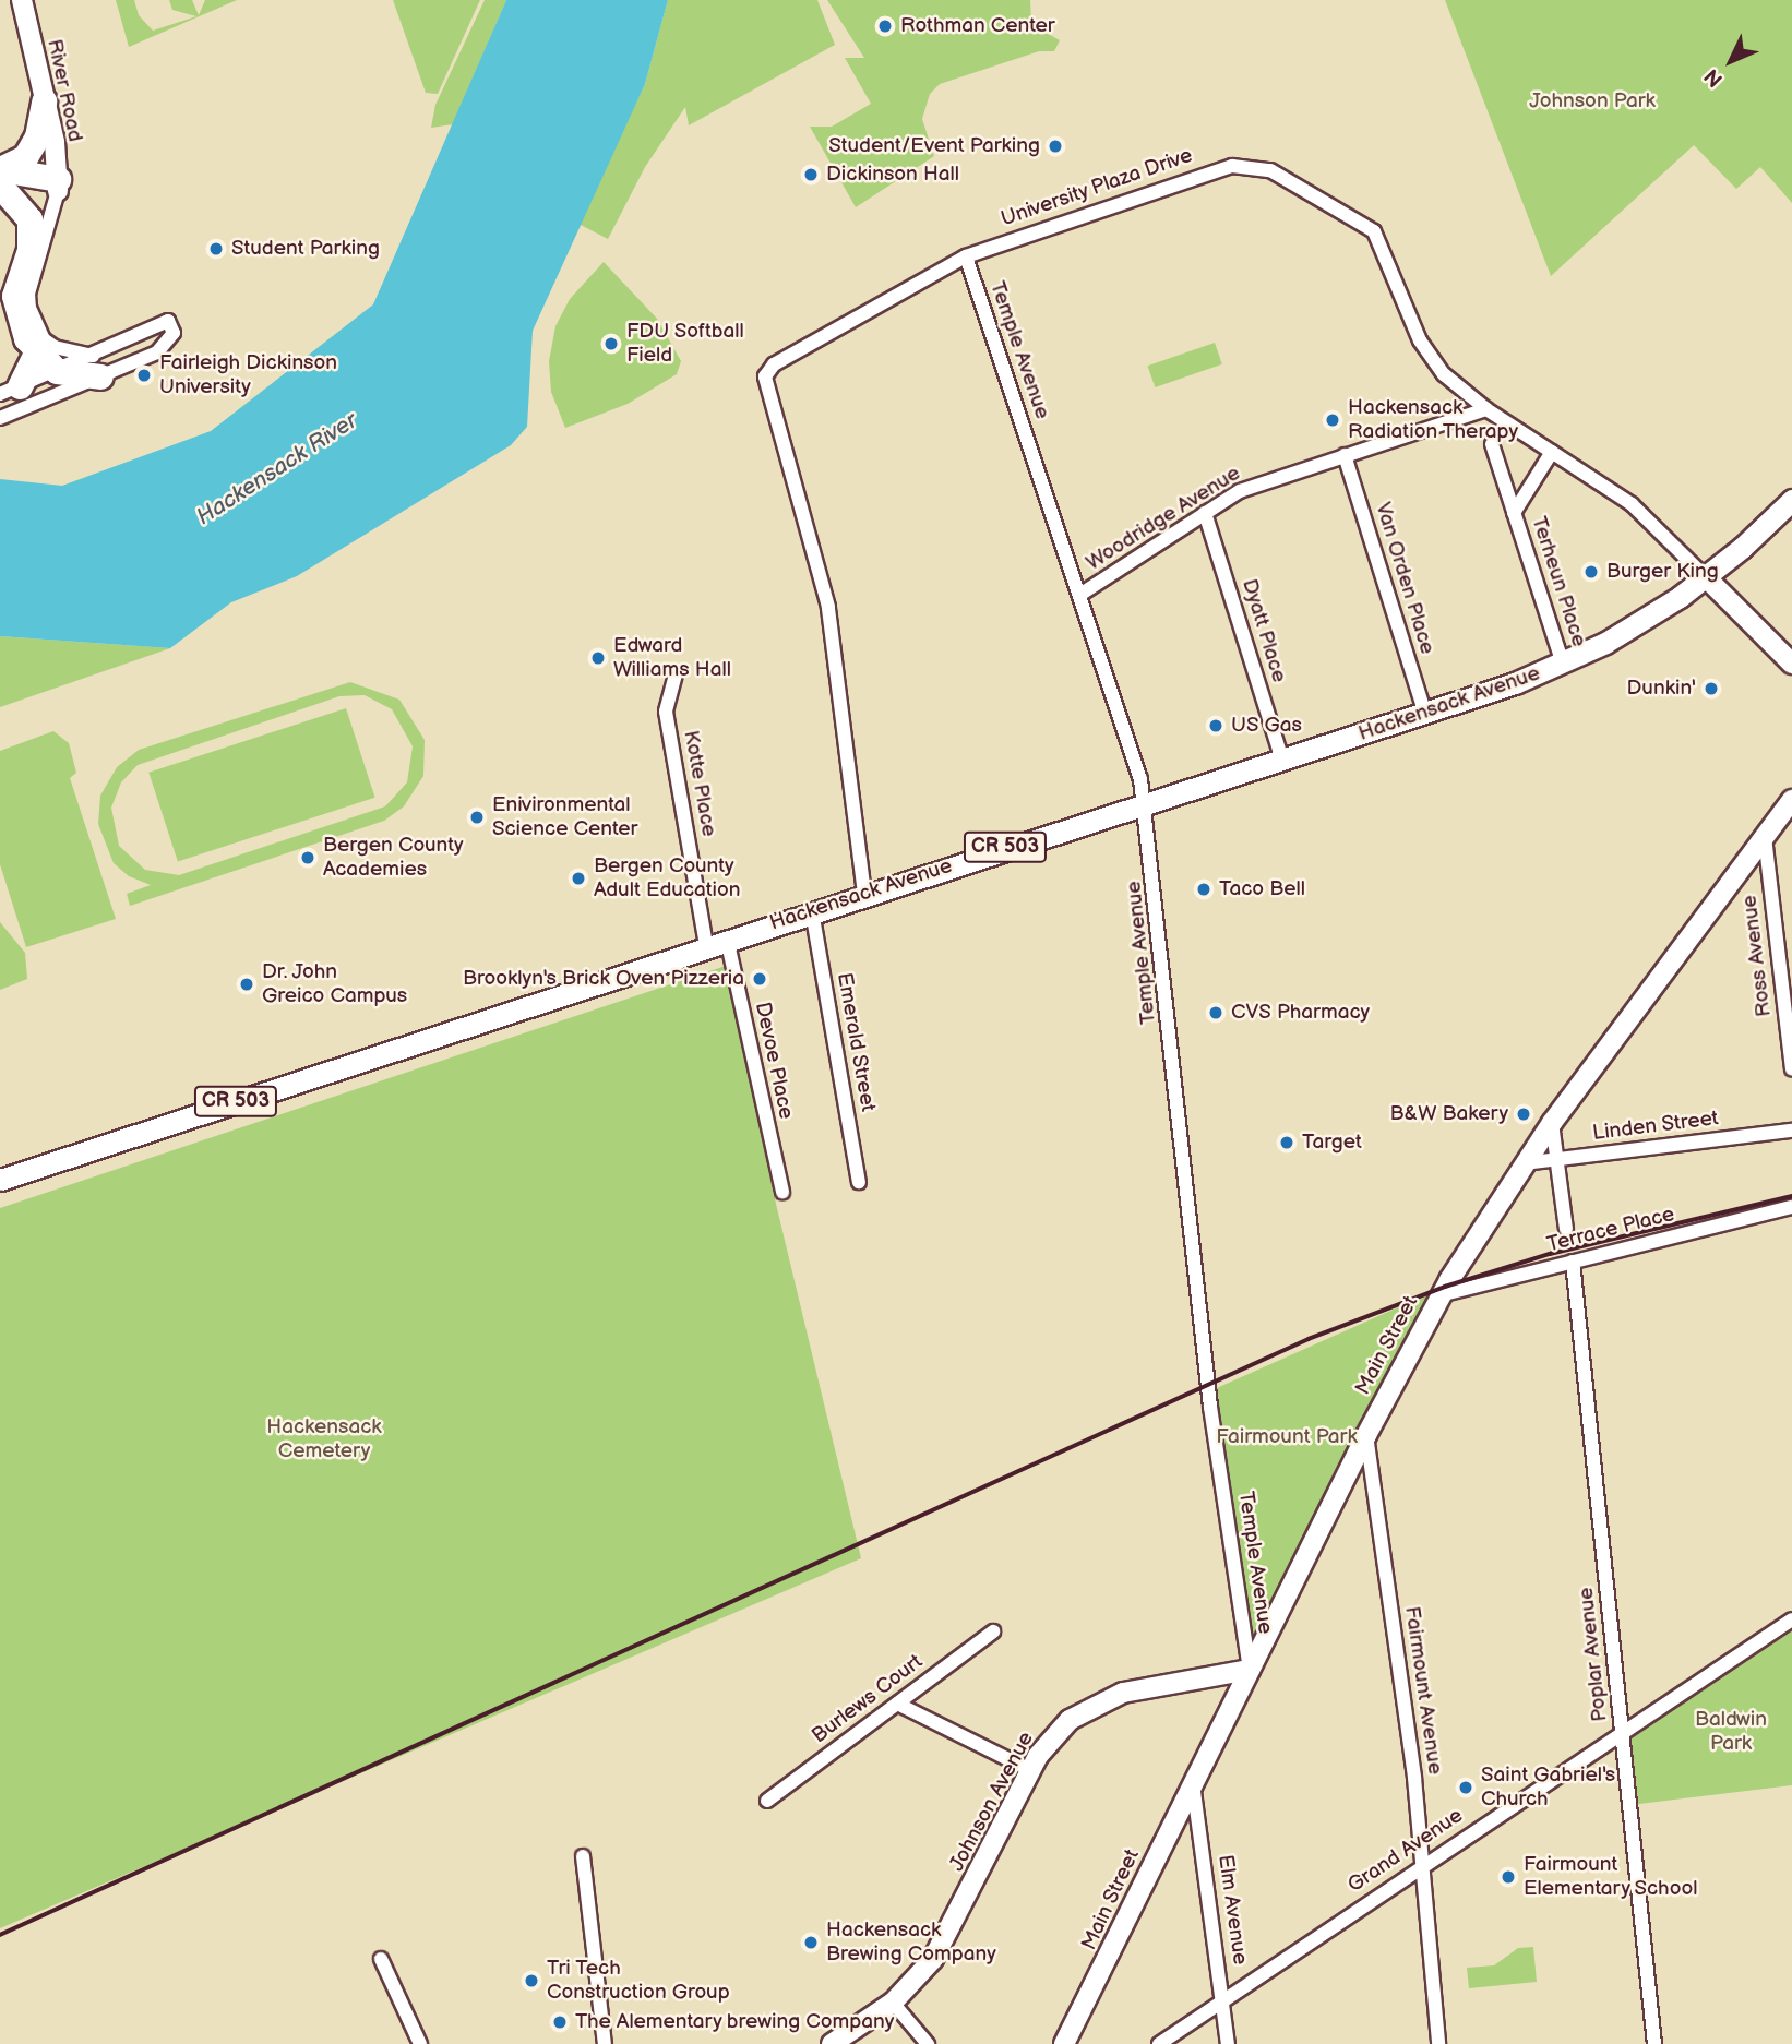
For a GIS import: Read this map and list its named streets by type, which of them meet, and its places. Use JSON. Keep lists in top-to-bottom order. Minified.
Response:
{"streets":{"main road":["River Road","University Plaza Drive","Hackensack Avenue","CR 503","Main Street","Johnson Avenue"],"street":["Temple Avenue","Woodridge Avenue","Van Orden Place","Terheun Place","Dyatt Place","Kotte Place","Ross Avenue","Emerald Street","Devoe Place","Linden Street","Terrace Place","Poplar Avenue","Fairmount Avenue","Burlews Court","Grand Avenue","Elm Avenue"]},"crossings":[["University Plaza Drive","Temple Avenue"],["University Plaza Drive","Woodridge Avenue"],["University Plaza Drive","Terheun Place"],["University Plaza Drive","Hackensack Avenue"],["University Plaza Drive","CR 503"],["Temple Avenue","Woodridge Avenue"],["Temple Avenue","Hackensack Avenue"],["Temple Avenue","Main Street"],["Temple Avenue","Johnson Avenue"],["Woodridge Avenue","Van Orden Place"],["Woodridge Avenue","Dyatt Place"],["Van Orden Place","Hackensack Avenue"],["Terheun Place","Hackensack Avenue"],["Dyatt Place","Hackensack Avenue"],["Hackensack Avenue","Kotte Place"],["Hackensack Avenue","CR 503"],["Hackensack Avenue","Emerald Street"],["Hackensack Avenue","Devoe Place"],["Ross Avenue","Main Street"],["Linden Street","Main Street"],["Terrace Place","Main Street"],["Terrace Place","Poplar Avenue"],["Main Street","Fairmount Avenue"],["Main Street","Johnson Avenue"],["Main Street","Elm Avenue"],["Poplar Avenue","Grand Avenue"],["Fairmount Avenue","Grand Avenue"],["Grand Avenue","Elm Avenue"]],"water":["Hackensack River"],"parks":["Johnson Park","Hackensack Cemetery","Fairmount Park","Baldwin Park"],"places":["Rothman Center","Student/Event Parking","Dickinson Hall","Student Parking","FDU Softball Field","Fairleigh Dickinson University","Hackensack Radiation Therapy","Burger King","Edward Williams Hall","Dunkin'","US Gas","Enivironmental Science Center","Bergen County Academies","Bergen County Adult Education","Taco Bell","Brooklyn's Brick Oven Pizzeria","Dr. John Greico Campus","CVS Pharmacy","B&W Bakery","Target","Saint Gabriel's Church","Fairmount Elementary School","Hackensack Brewing Company","Tri Tech Construction Group","The Alementary brewing Company"],"north":"bottom left"}
